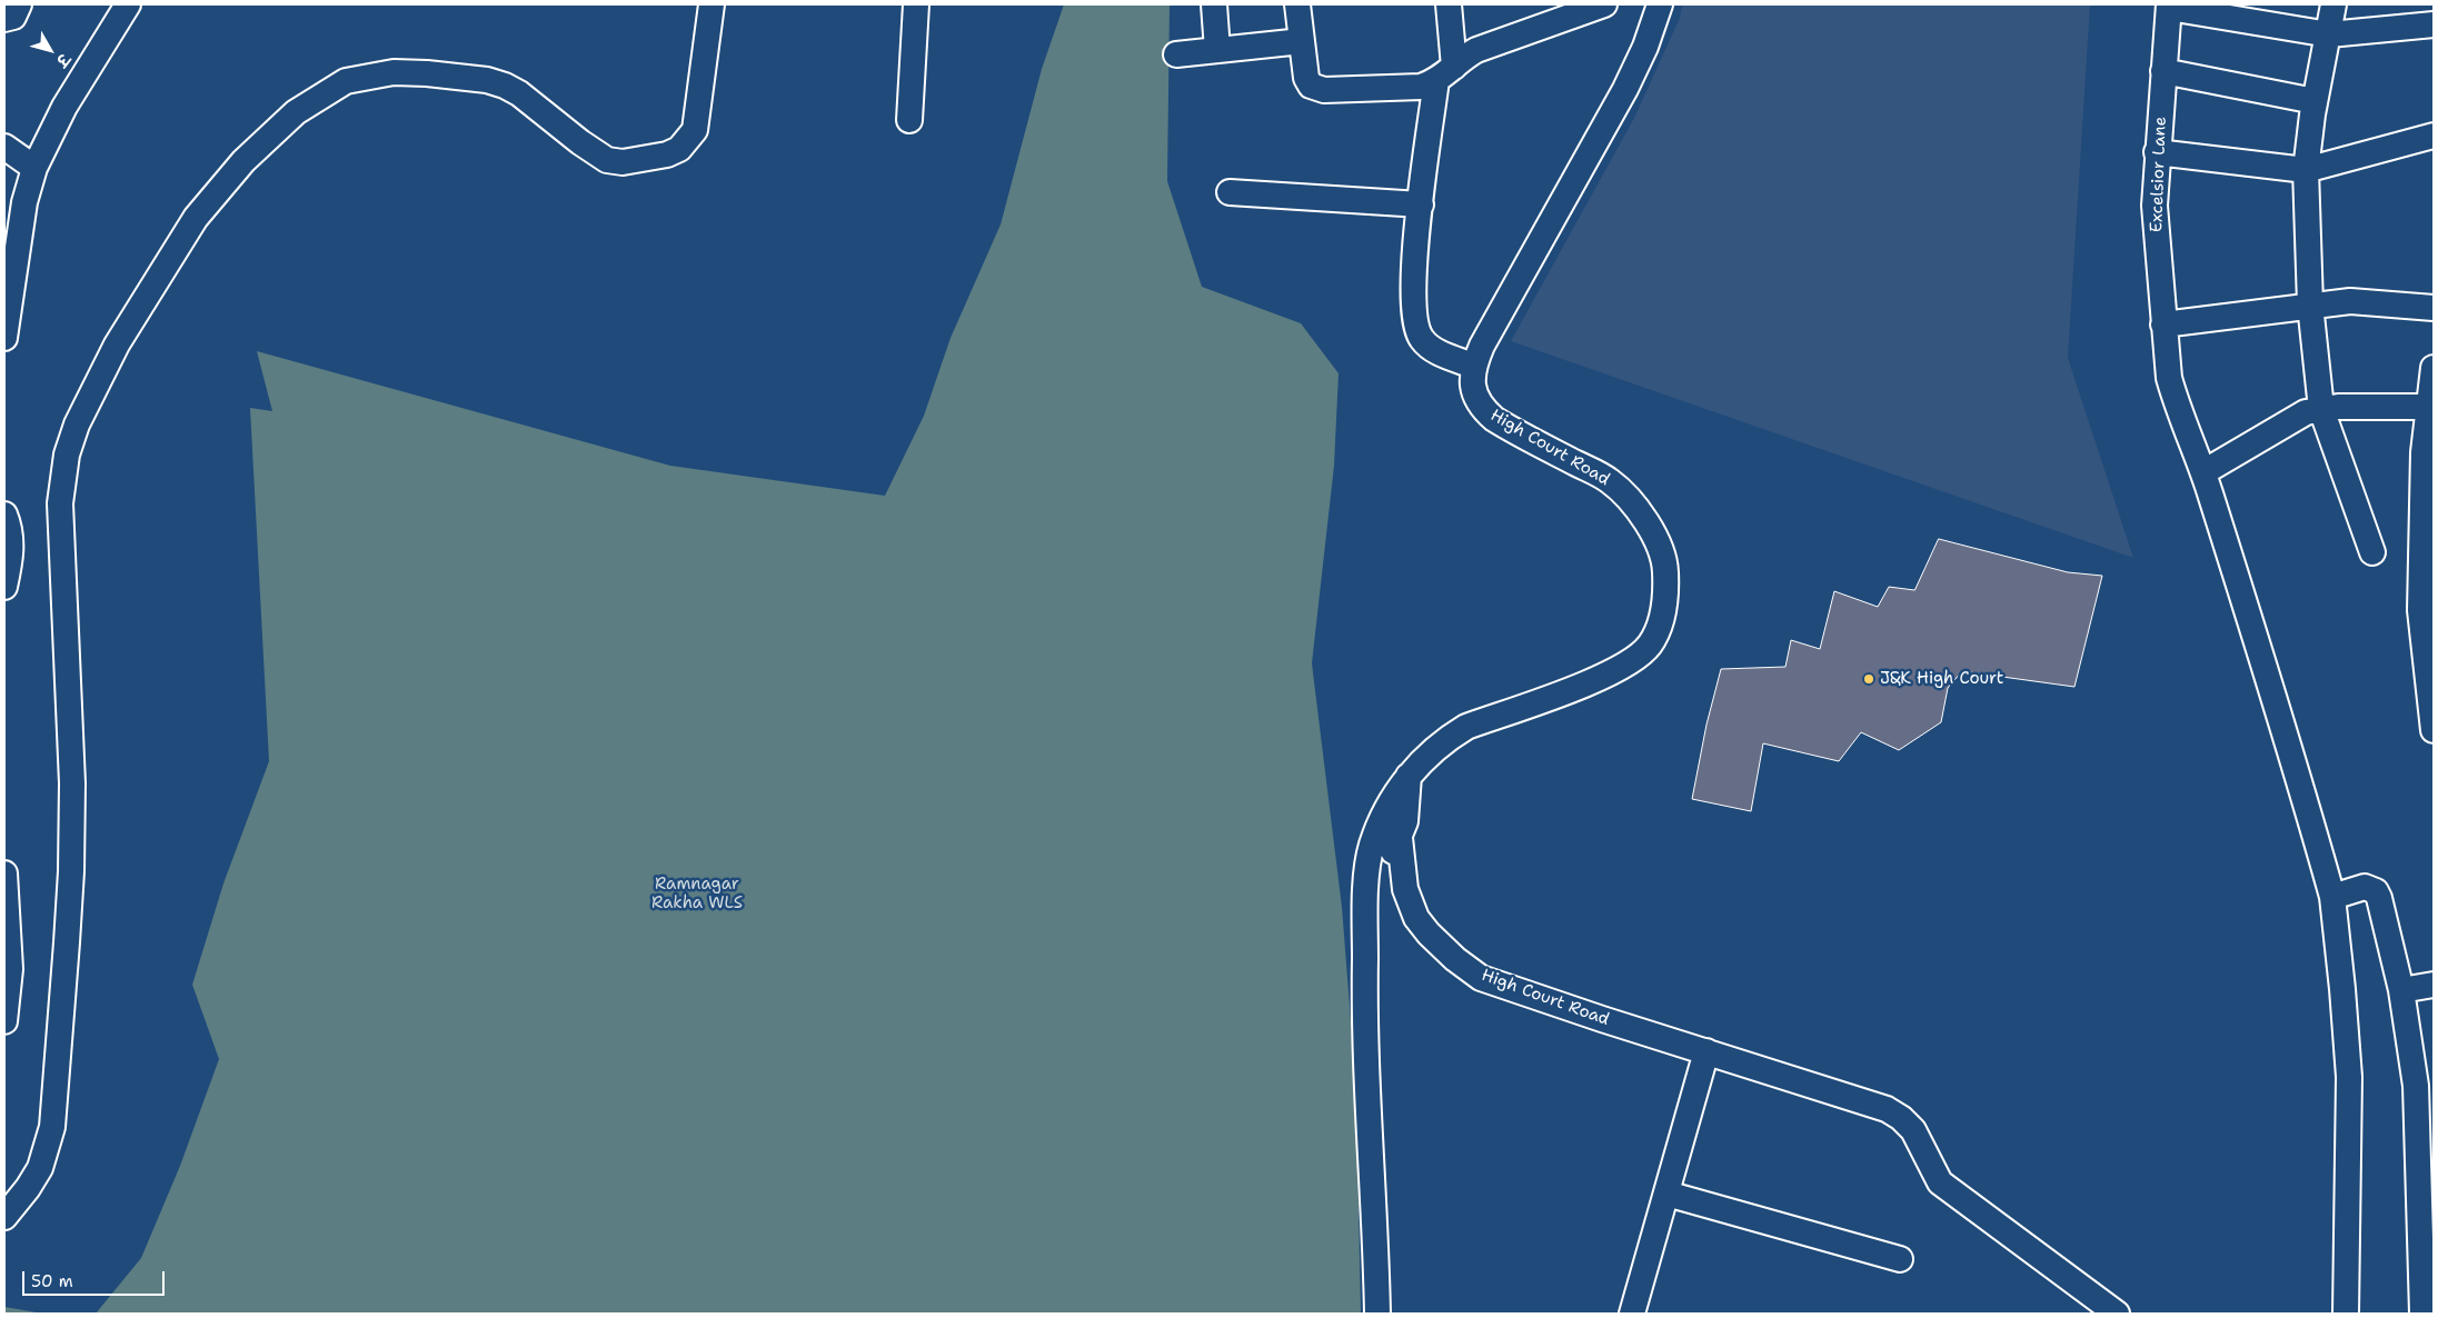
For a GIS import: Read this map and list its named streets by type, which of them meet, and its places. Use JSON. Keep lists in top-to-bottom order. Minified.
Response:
{"streets":{"street":["Excelsior Lane","High Court Road"]},"parks":["Ramnagar Rakha WLS"],"places":["J&K High Court"],"scale_bar":"50 m","north":"bottom right"}
